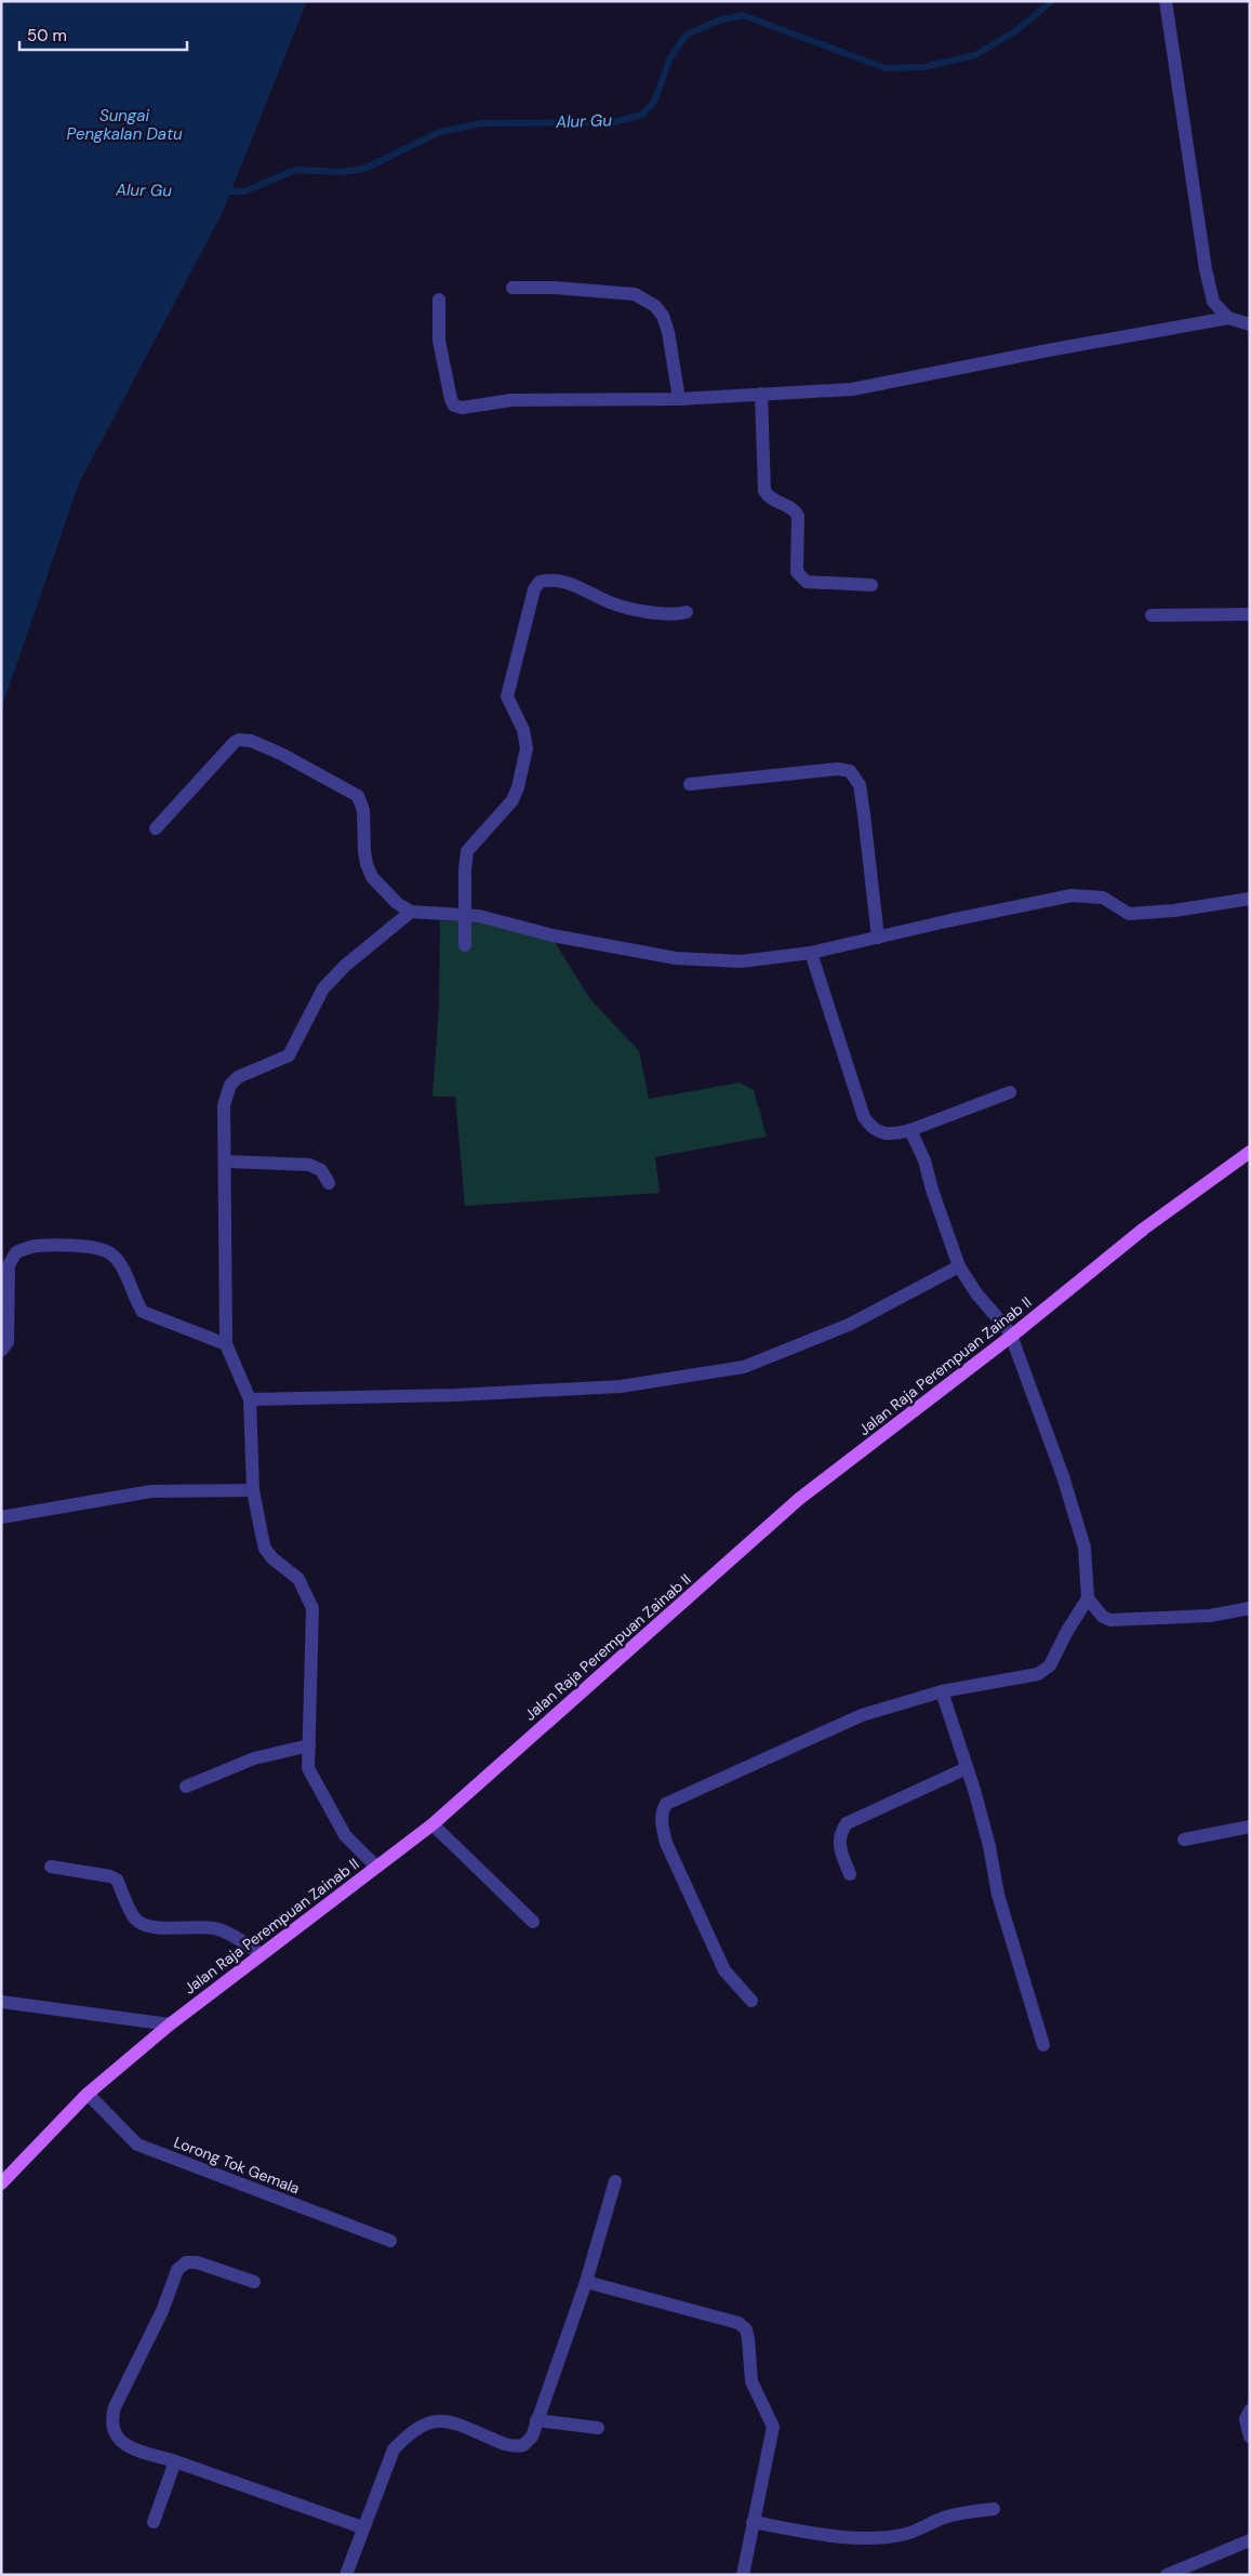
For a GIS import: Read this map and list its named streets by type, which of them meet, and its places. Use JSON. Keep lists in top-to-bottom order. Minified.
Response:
{"streets":{"main road":["Jalan Raja Perempuan Zainab II"],"street":["Lorong Tok Gemala"]},"crossings":[["Jalan Raja Perempuan Zainab II","Lorong Tok Gemala"]],"water":["Sungai Pengkalan Datu","Alur Gu"],"scale_bar":"50 m"}
